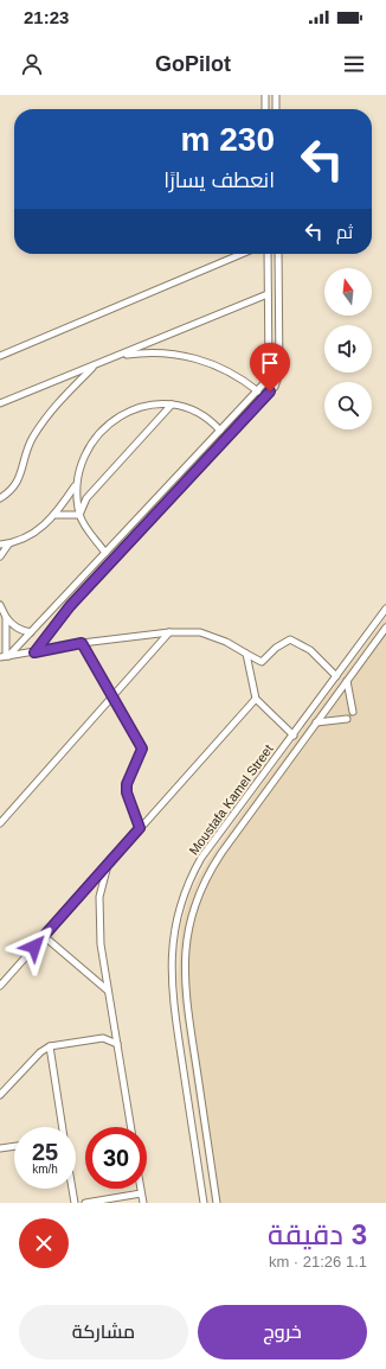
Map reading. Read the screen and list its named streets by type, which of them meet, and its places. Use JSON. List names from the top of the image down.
{
  "streets": {
    "street": ["Moustafa Kamel Street"]
  },
  "north": "top",
  "page": {
    "status": "21:23",
    "header": "GoPilot",
    "turn": ["230 m", "انعطف يسارًا"],
    "then": "ثم",
    "speed": "25 km/h",
    "limit": "30",
    "heading": ["3 دقيقة", "1.1 km · 21:26"],
    "buttons": ["خروج", "مشاركة"]
  }
}
